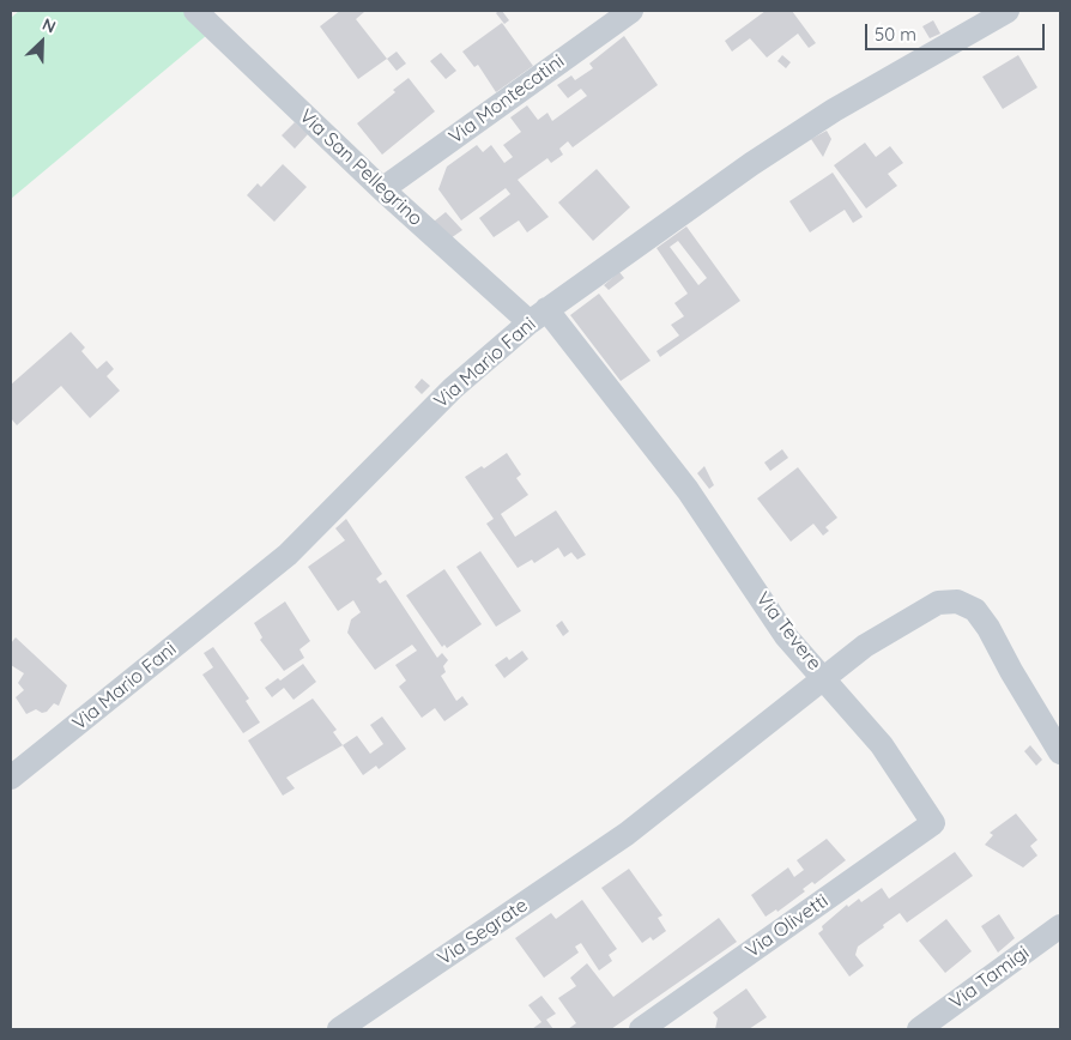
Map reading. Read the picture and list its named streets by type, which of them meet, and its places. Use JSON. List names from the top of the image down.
{
  "streets": {
    "street": [
      "Via Montecatini",
      "Via San Pellegrino",
      "Via Mario Fani",
      "Via Tevere",
      "Via Olivetti",
      "Via Segrate",
      "Via Tamigi"
    ]
  },
  "crossings": [
    ["Via Montecatini", "Via San Pellegrino"],
    ["Via San Pellegrino", "Via Mario Fani"],
    ["Via San Pellegrino", "Via Tevere"],
    ["Via Mario Fani", "Via Tevere"],
    ["Via Tevere", "Via Olivetti"],
    ["Via Tevere", "Via Segrate"],
    ["Via Olivetti", "Via Segrate"]
  ],
  "scale_bar": "50 m",
  "north": "top right"
}
